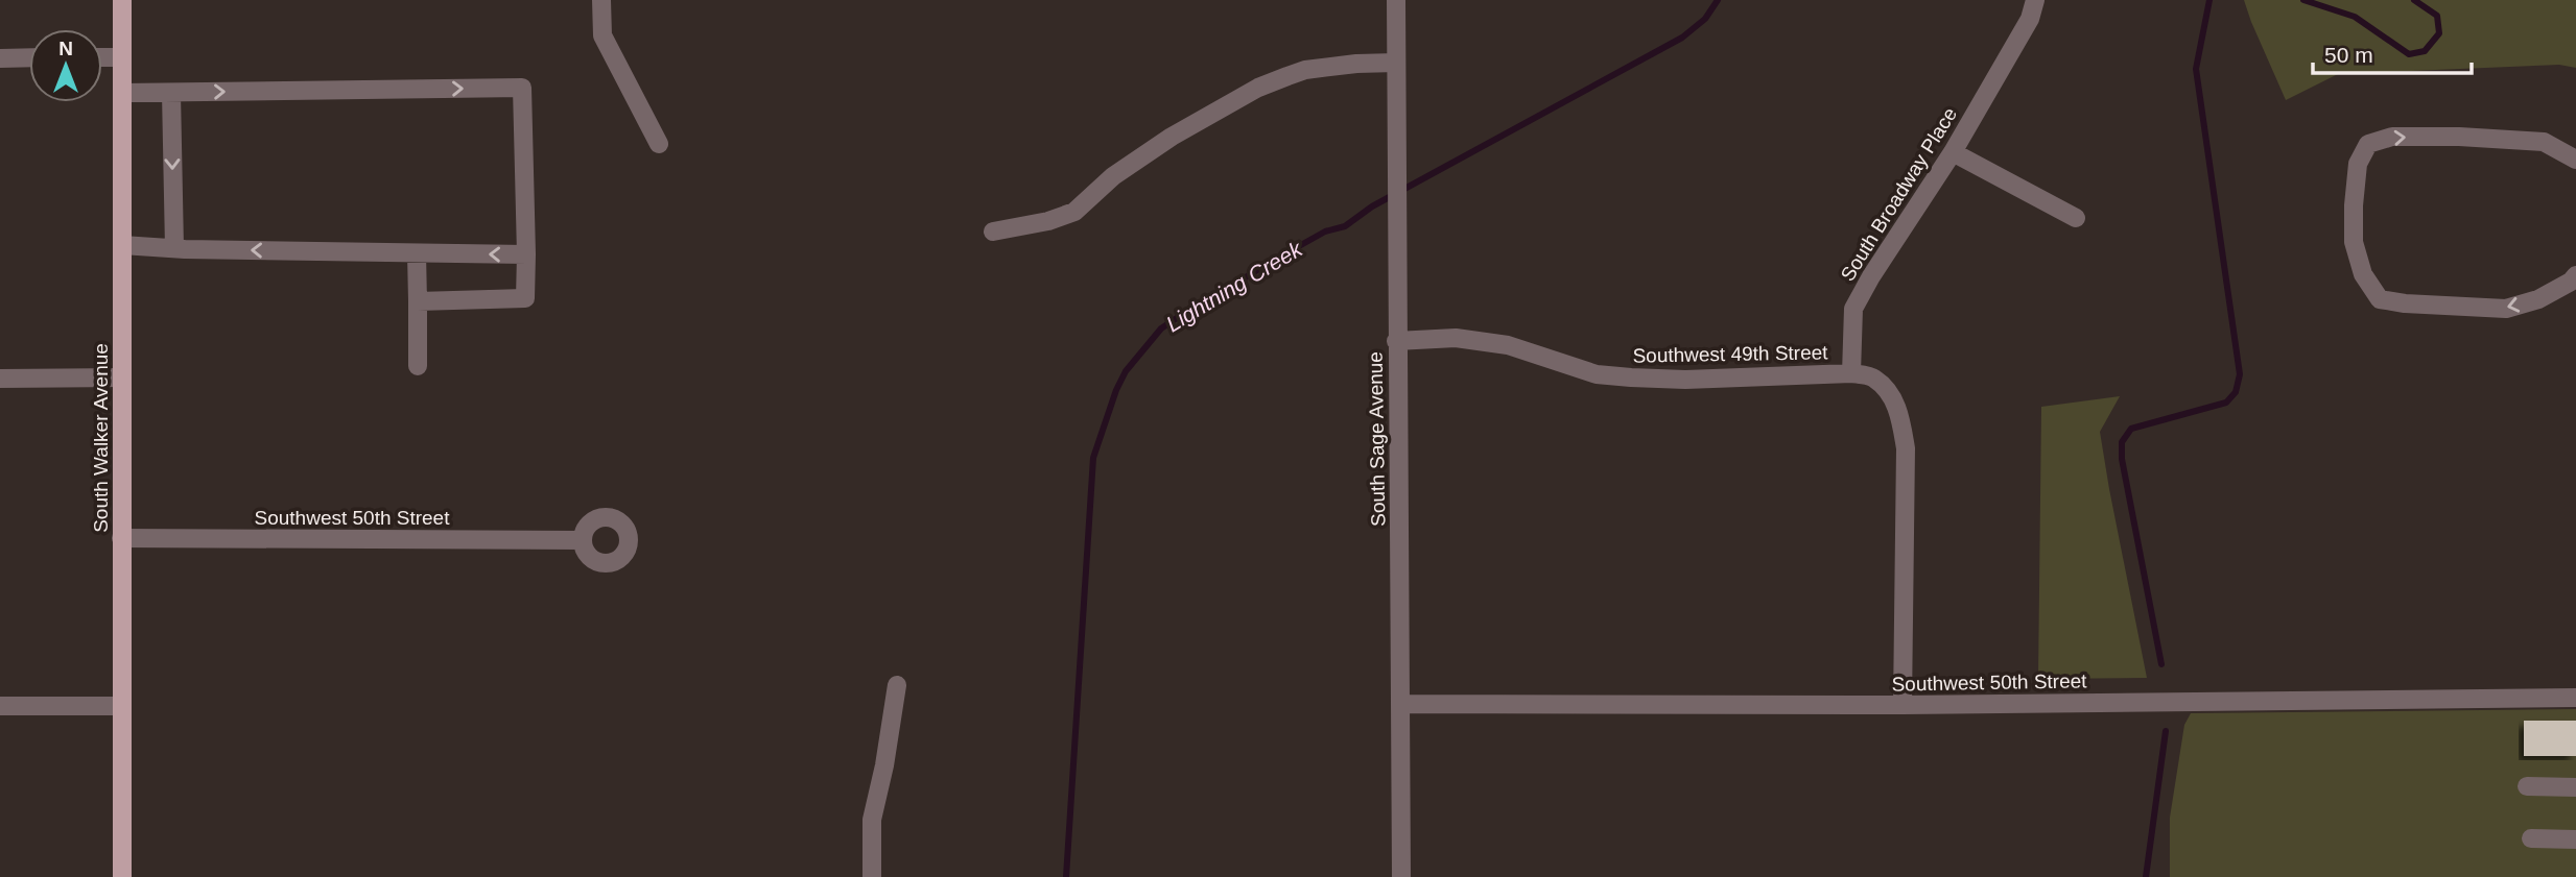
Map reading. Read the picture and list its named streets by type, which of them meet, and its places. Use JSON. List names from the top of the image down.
{
  "streets": {
    "main road": ["South Walker Avenue"],
    "street": [
      "South Broadway Place",
      "Southwest 49th Street",
      "South Sage Avenue",
      "Southwest 50th Street"
    ]
  },
  "crossings": [
    ["South Broadway Place", "Southwest 49th Street"],
    ["Southwest 49th Street", "South Sage Avenue"],
    ["South Walker Avenue", "Southwest 50th Street"],
    ["South Sage Avenue", "Southwest 50th Street"]
  ],
  "water": ["Lightning Creek"],
  "scale_bar": "50 m",
  "north": "top"
}
